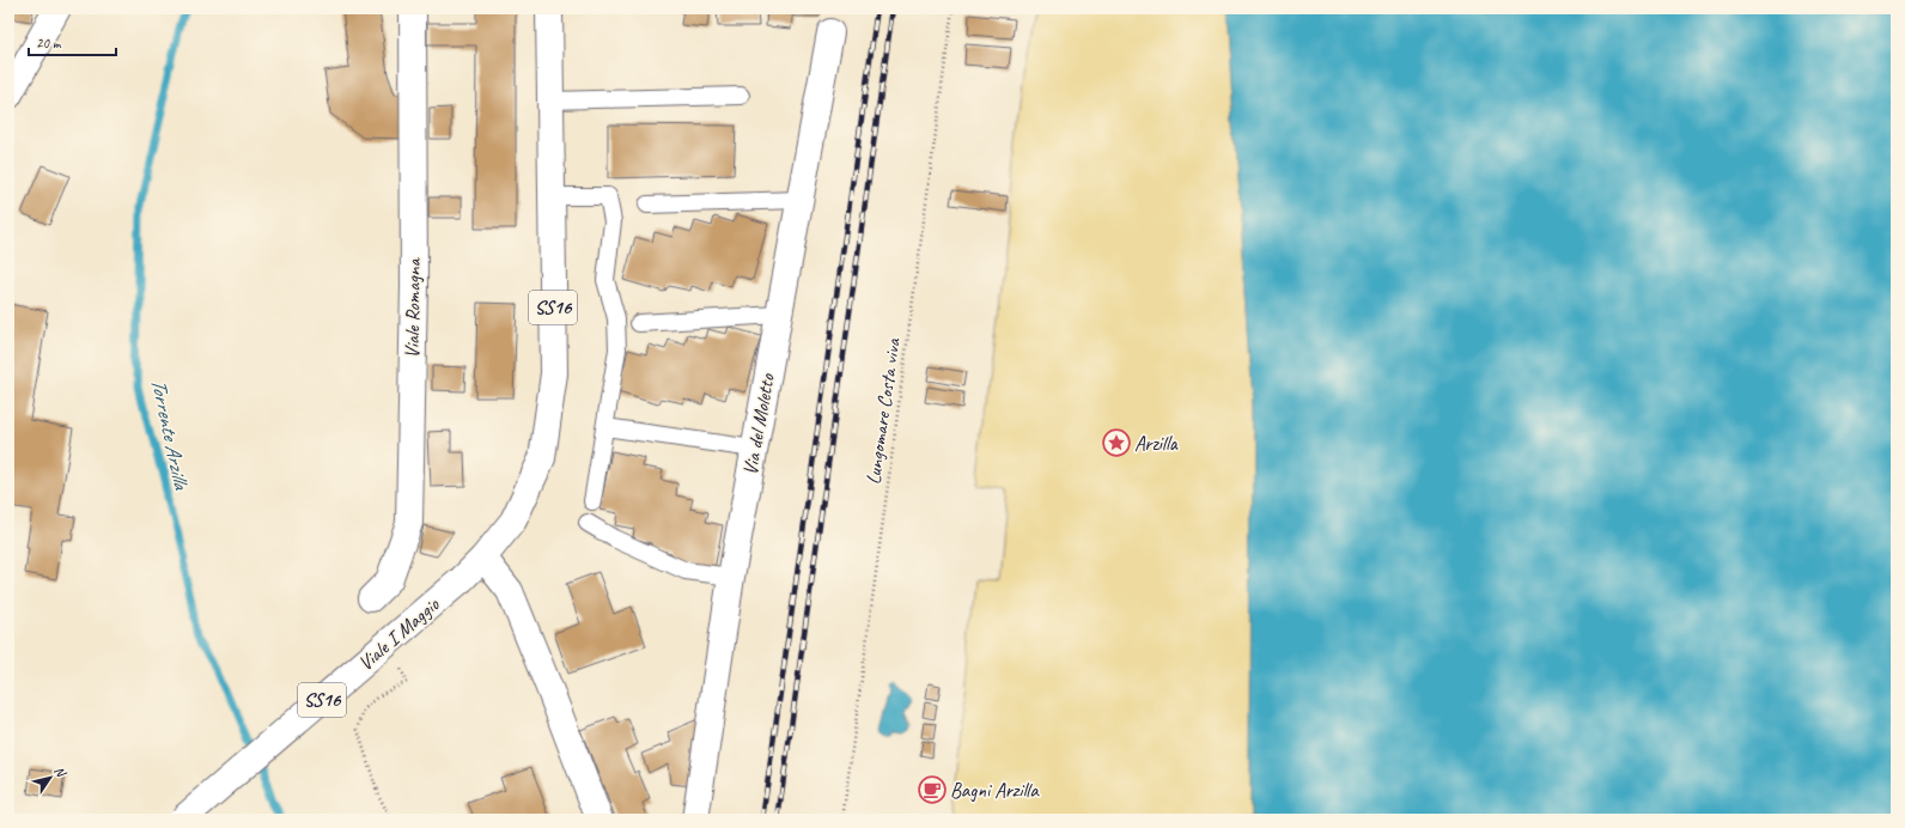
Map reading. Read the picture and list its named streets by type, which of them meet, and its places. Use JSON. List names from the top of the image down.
{
  "streets": {
    "street": [
      "SS16",
      "Viale Romagna",
      "Via del Moletto",
      "Viale I Maggio"
    ],
    "path": ["Lungomare Costa viva"]
  },
  "crossings": [
    ["SS16", "Viale I Maggio"]
  ],
  "water": ["Torrente Arzilla"],
  "places": {
    "place": ["Arzilla"],
    "cafe": ["Bagni Arzilla"]
  },
  "scale_bar": "20 m",
  "north": "top right"
}
